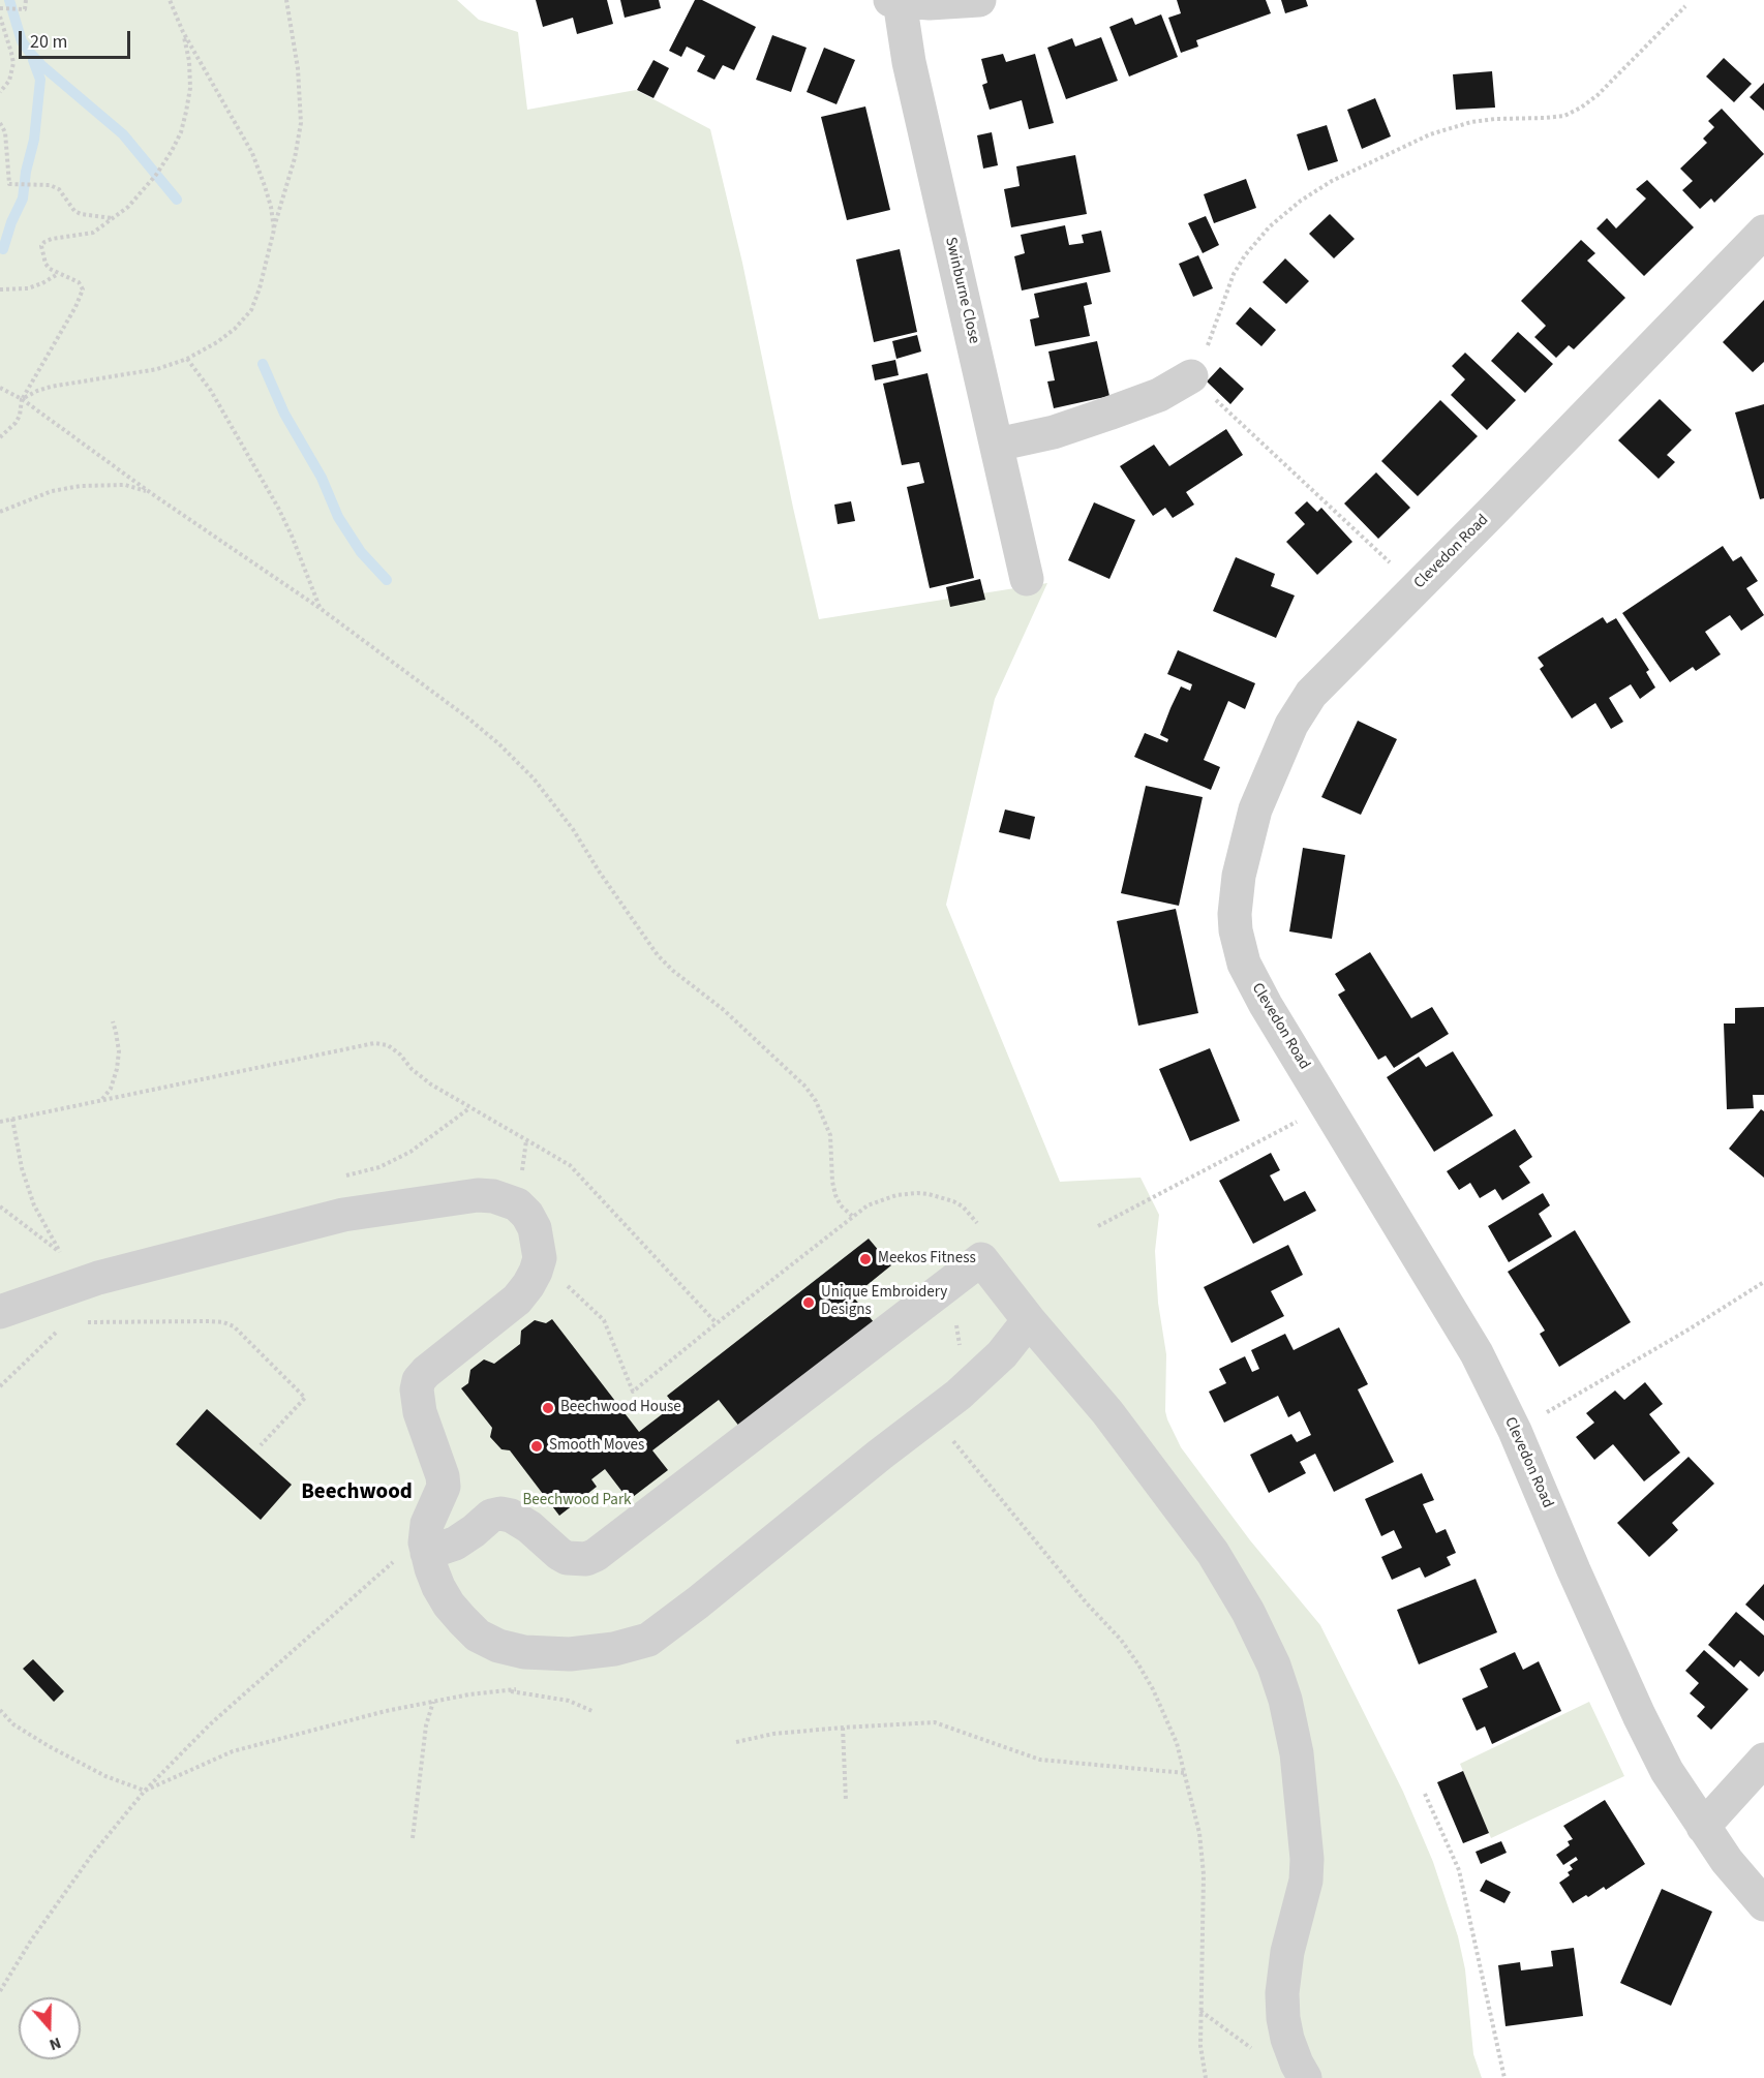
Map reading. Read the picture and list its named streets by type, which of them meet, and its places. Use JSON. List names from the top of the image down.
{
  "streets": {
    "street": ["Swinburne Close", "Clevedon Road"]
  },
  "districts": ["Beechwood"],
  "parks": ["Beechwood Park"],
  "places": [
    "Meekos Fitness",
    "Unique Embroidery Designs",
    "Beechwood House",
    "Smooth Moves"
  ],
  "scale_bar": "20 m",
  "north": "bottom"
}
